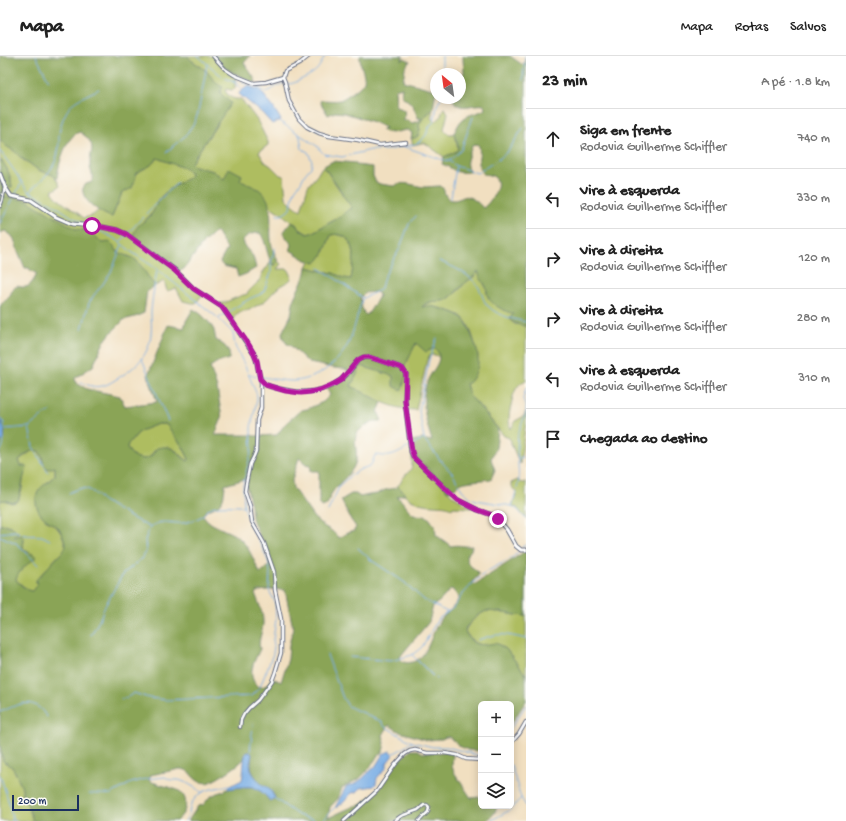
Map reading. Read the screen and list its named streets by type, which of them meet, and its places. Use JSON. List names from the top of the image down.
{
  "scale_bar": "200 m",
  "north": "top left",
  "page": {
    "header": "Mapa",
    "nav": ["Mapa", "Rotas", "Salvos"],
    "heading": ["23 min", "A pé · 1.8 km"],
    "list": [
      ["Siga em frente", "Rodovia Guilherme Schiffler", "740 m"],
      ["Vire à esquerda", "Rodovia Guilherme Schiffler", "330 m"],
      ["Vire à direita", "Rodovia Guilherme Schiffler", "120 m"],
      ["Vire à direita", "Rodovia Guilherme Schiffler", "280 m"],
      ["Vire à esquerda", "Rodovia Guilherme Schiffler", "310 m"],
      "Chegada ao destino"
    ],
    "map_buttons": ["+", "−"],
    "scale": "200 m"
  }
}
